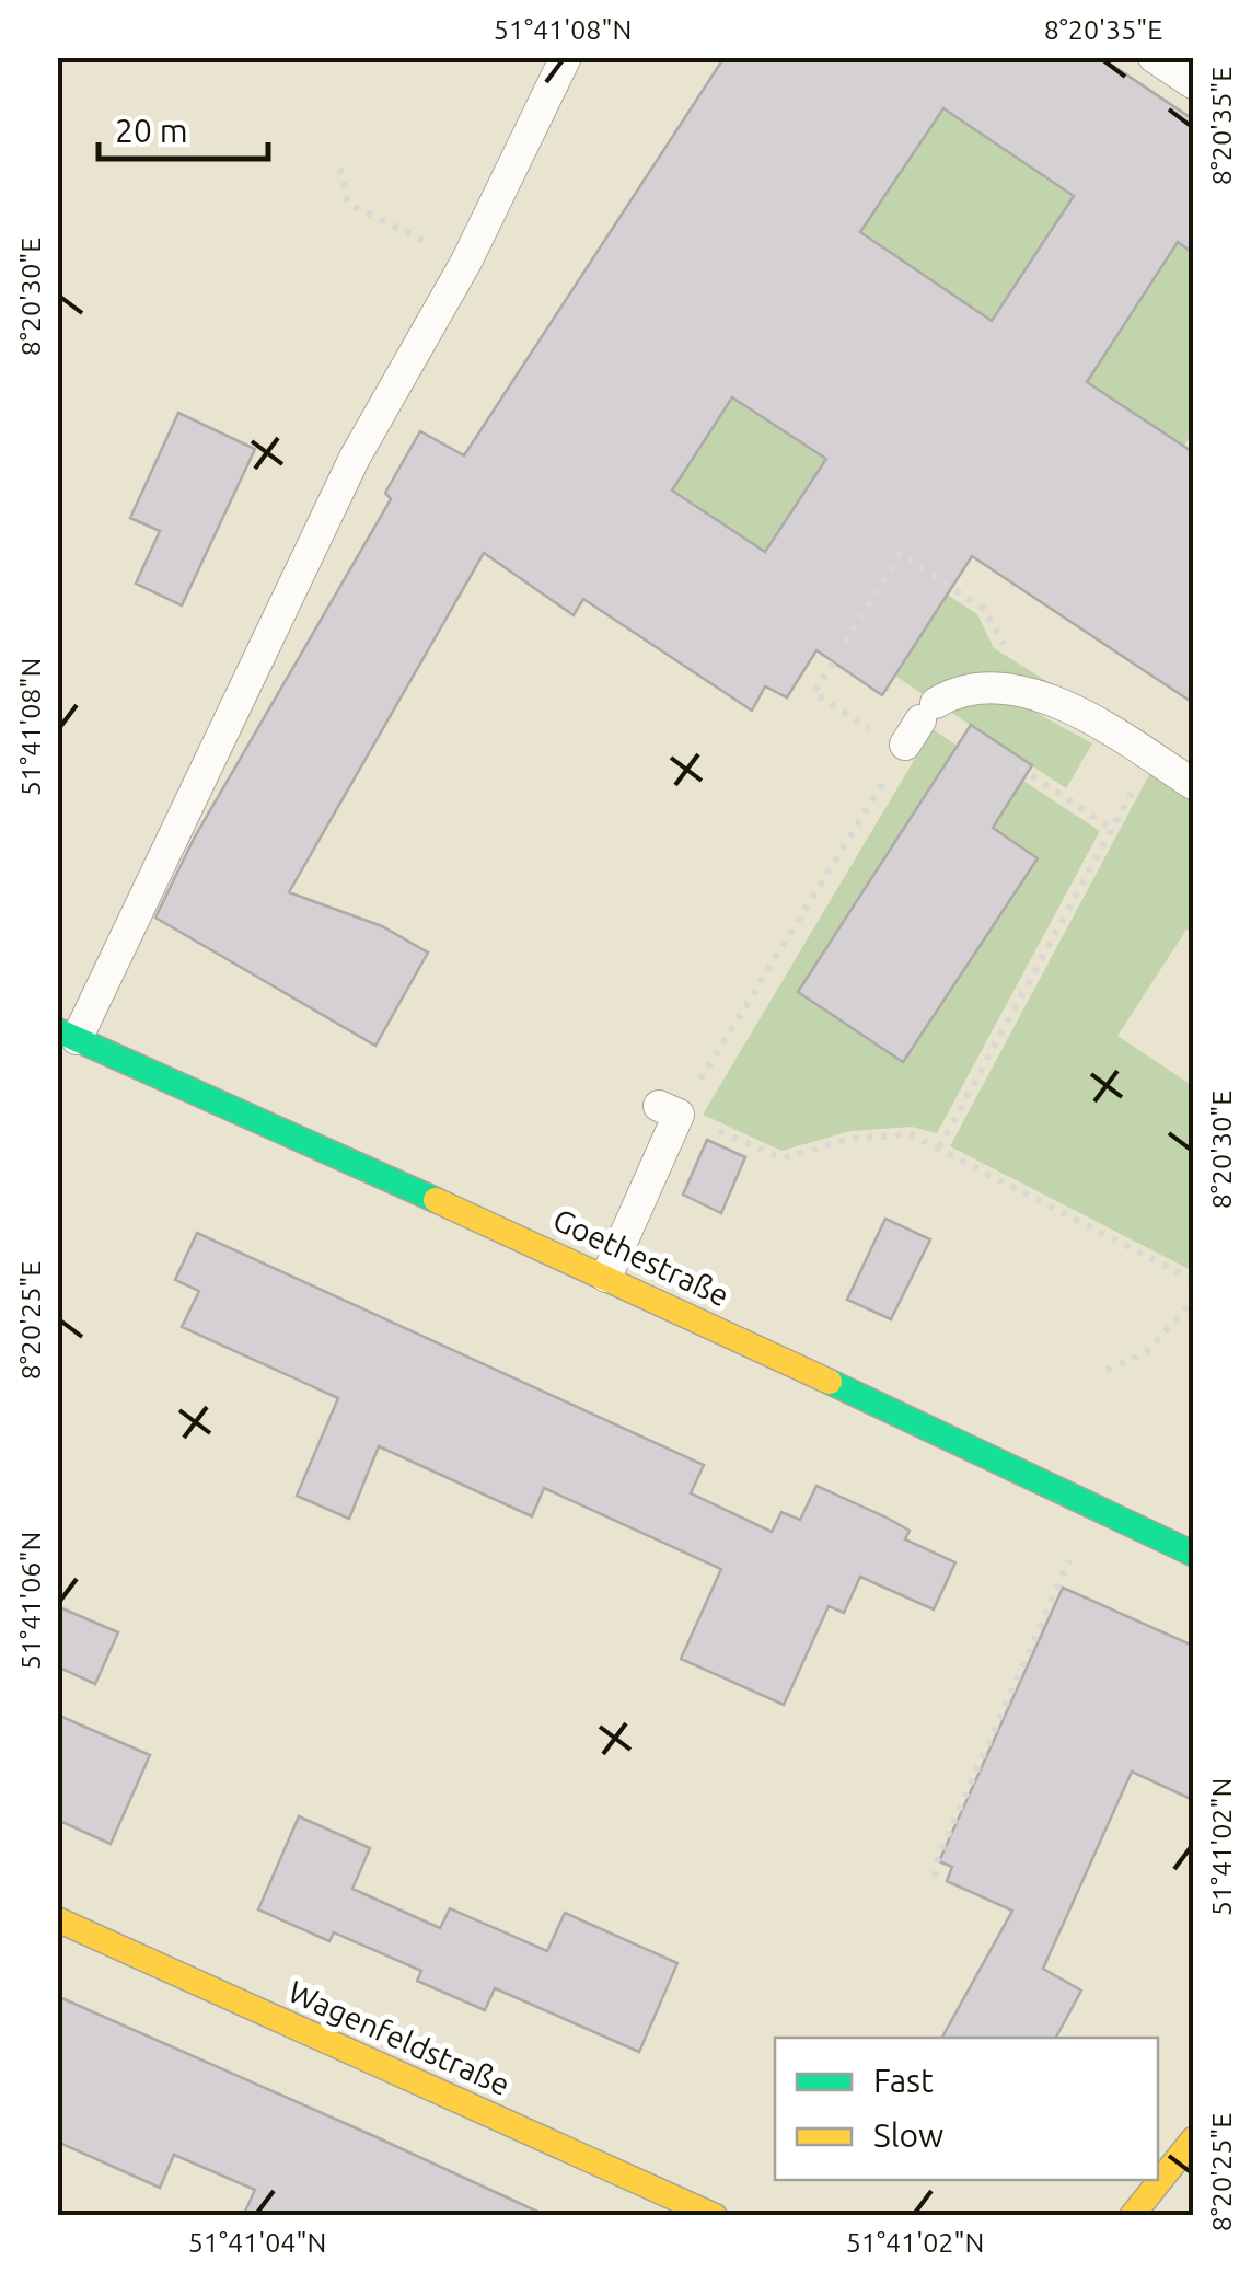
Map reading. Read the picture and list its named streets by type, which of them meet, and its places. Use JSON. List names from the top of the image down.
{
  "streets": {
    "street": ["Goethestraße", "Wagenfeldstraße"]
  },
  "legend": ["Fast", "Slow"],
  "scale_bar": "20 m",
  "coordinates": [
    "51°41'08\"N",
    "8°20'35\"E",
    "8°20'30\"E",
    "8°20'25\"E",
    "51°41'06\"N",
    "51°41'02\"N",
    "51°41'04\"N"
  ]
}
